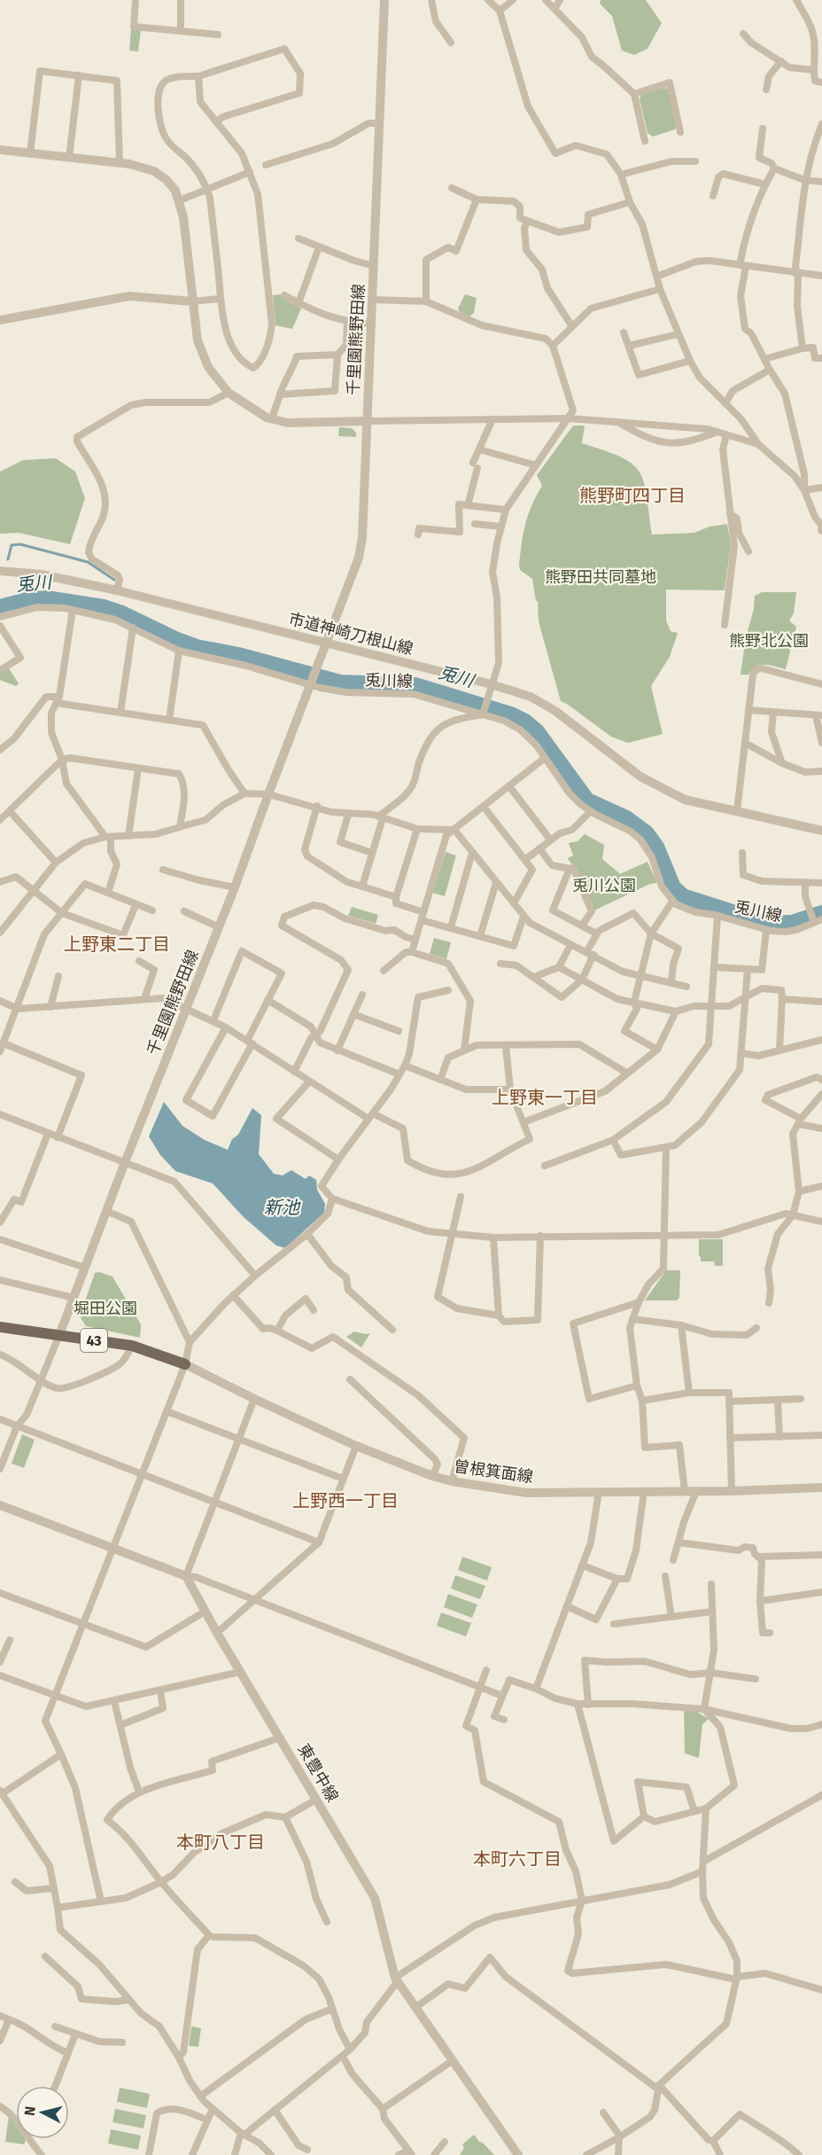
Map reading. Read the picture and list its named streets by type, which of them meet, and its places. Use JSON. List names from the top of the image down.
{
  "streets": {
    "main road": ["43"],
    "street": [
      "千里園熊野田線",
      "市道神崎刀根山線",
      "兎川線",
      "曽根箕面線",
      "東豊中線"
    ]
  },
  "crossings": [
    ["千里園熊野田線", "市道神崎刀根山線"],
    ["千里園熊野田線", "兎川線"],
    ["千里園熊野田線", "43"],
    ["43", "曽根箕面線"]
  ],
  "districts": [
    "熊野町四丁目",
    "上野東二丁目",
    "上野東一丁目",
    "上野西一丁目",
    "本町八丁目",
    "本町六丁目"
  ],
  "water": ["兎川", "新池"],
  "parks": [
    "熊野田共同墓地",
    "熊野北公園",
    "兎川公園",
    "堀田公園"
  ],
  "north": "left"
}
